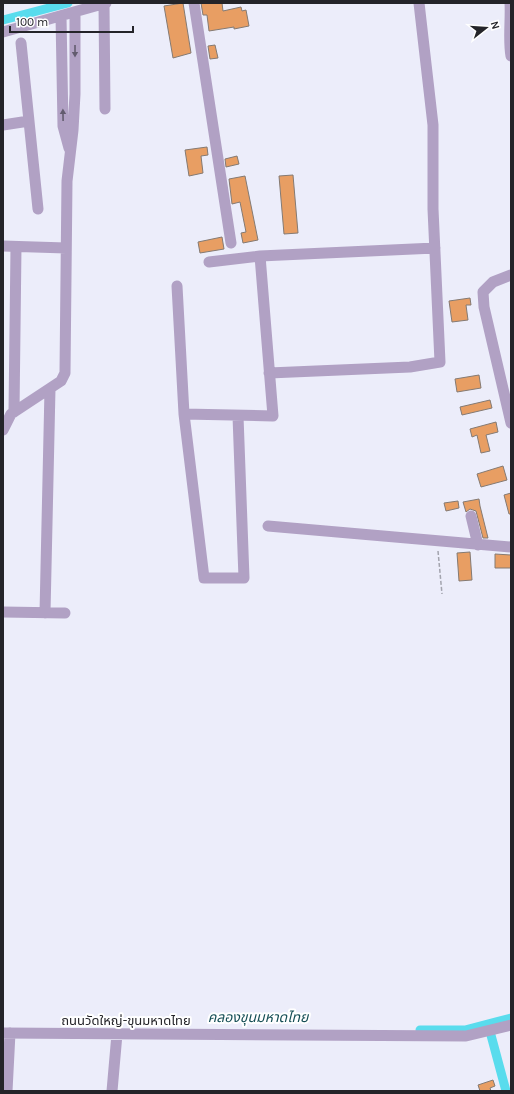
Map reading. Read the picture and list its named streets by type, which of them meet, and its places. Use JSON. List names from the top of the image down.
{
  "streets": {
    "street": ["ถนนวัดใหญ่-ขุนมหาดไทย"]
  },
  "water": ["คลองขุนมหาดไทย"],
  "scale_bar": "100 m",
  "north": "right"
}
